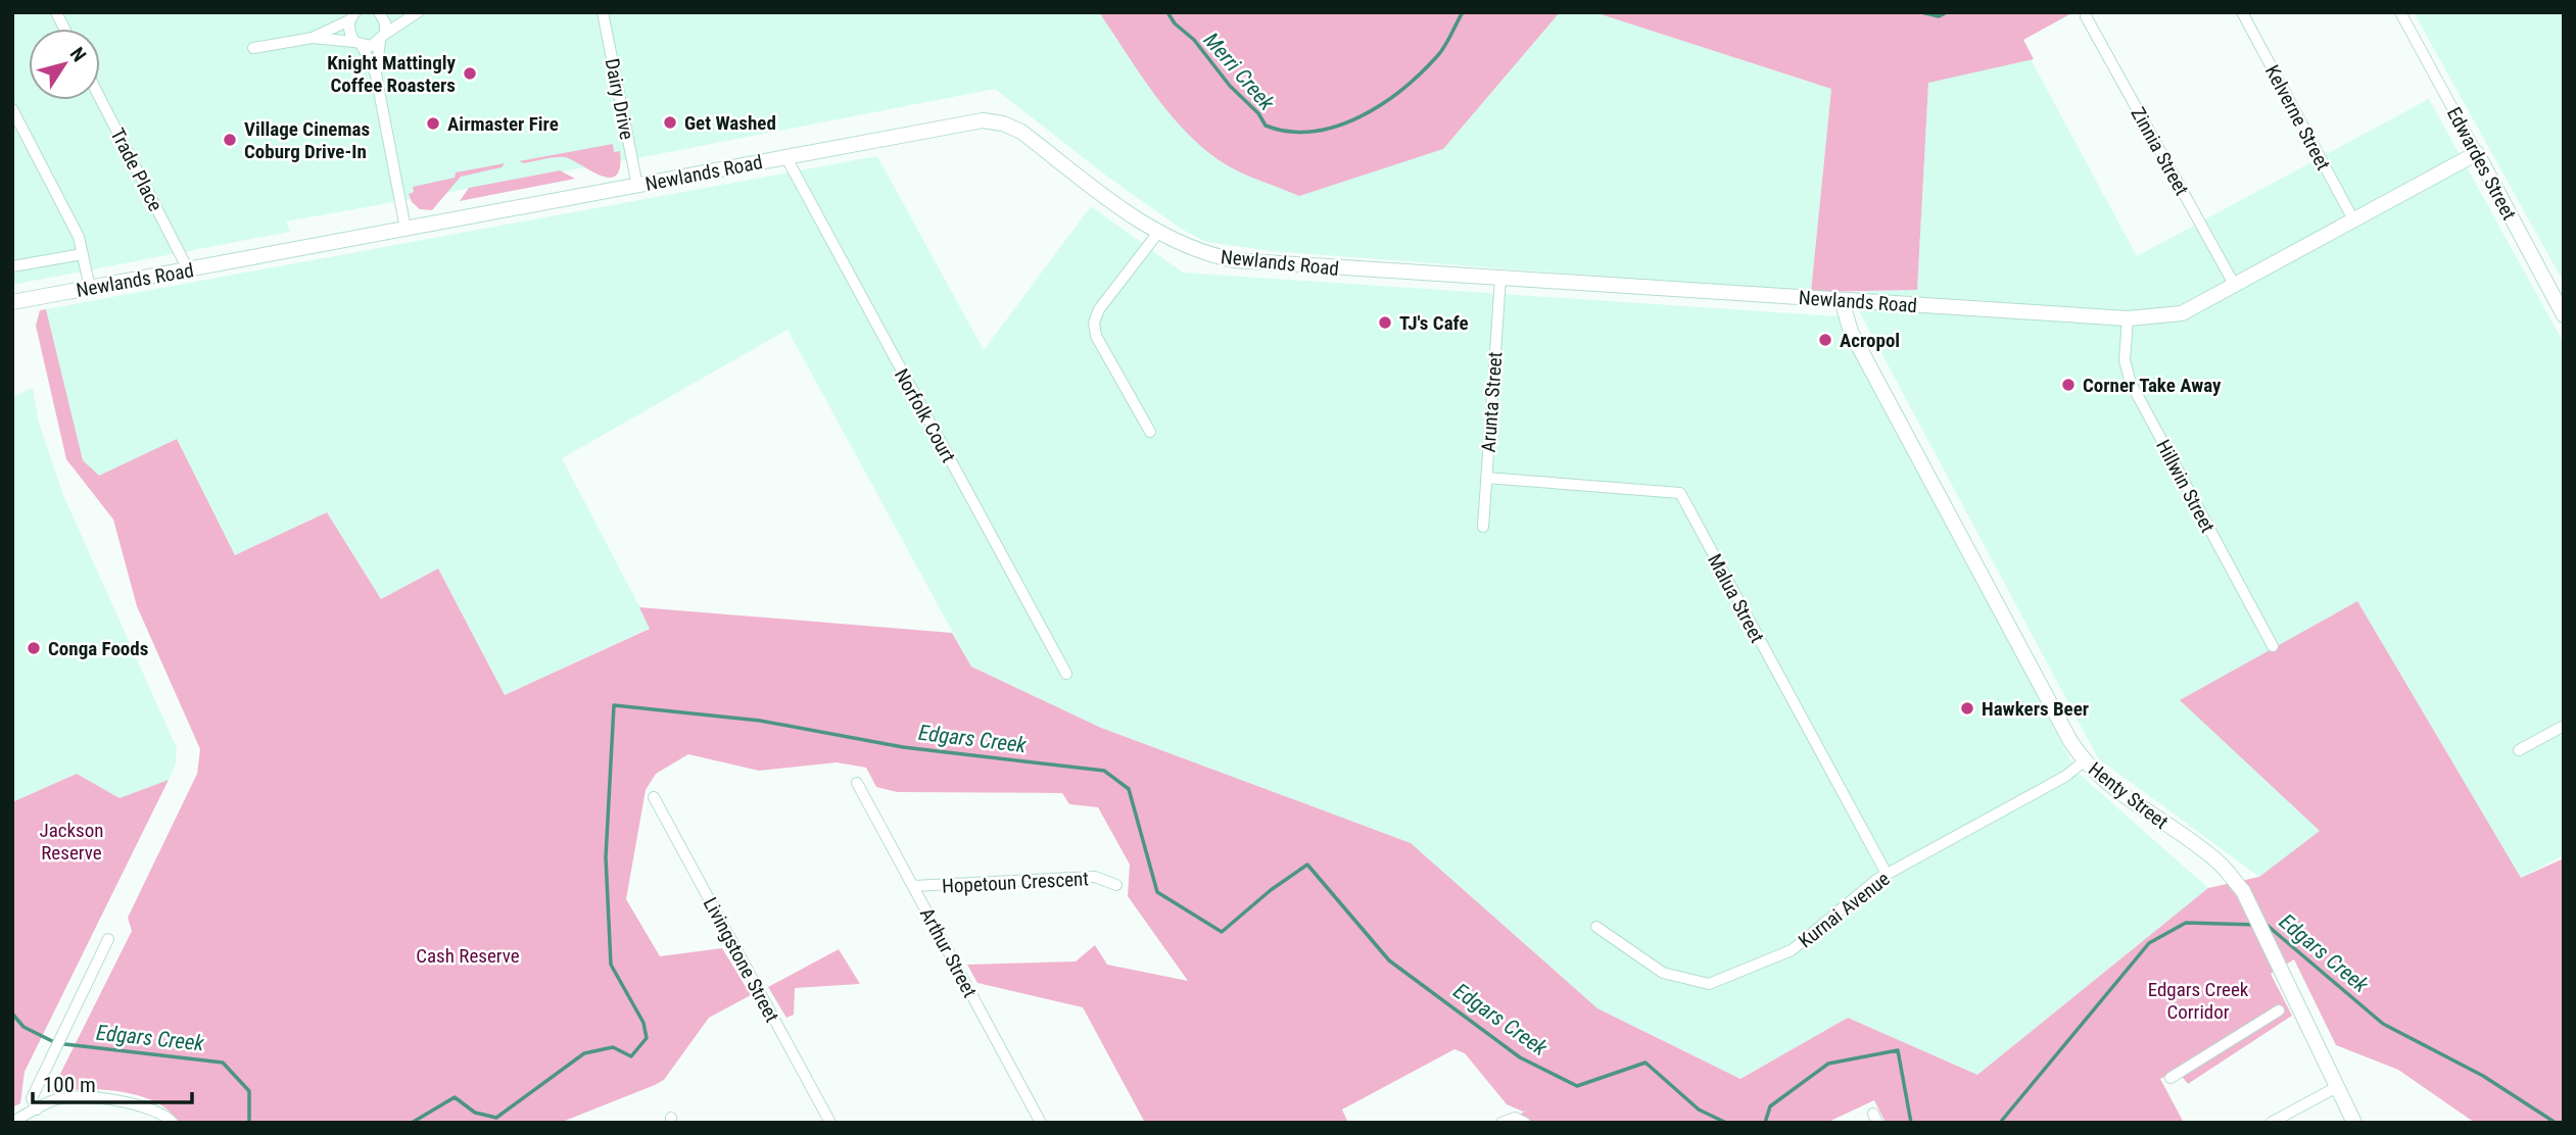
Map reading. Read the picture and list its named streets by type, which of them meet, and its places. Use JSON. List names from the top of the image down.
{
  "streets": {
    "street": [
      "Dairy Drive",
      "Kelverne Street",
      "Zinnia Street",
      "Edwardes Street",
      "Trade Place",
      "Newlands Road",
      "Arunta Street",
      "Norfolk Court",
      "Hillwin Street",
      "Malua Street",
      "Henty Street",
      "Hopetoun Crescent",
      "Kurnai Avenue",
      "Arthur Street",
      "Livingstone Street"
    ]
  },
  "crossings": [
    ["Dairy Drive", "Newlands Road"],
    ["Kelverne Street", "Newlands Road"],
    ["Zinnia Street", "Newlands Road"],
    ["Edwardes Street", "Newlands Road"],
    ["Trade Place", "Newlands Road"],
    ["Newlands Road", "Arunta Street"],
    ["Newlands Road", "Norfolk Court"],
    ["Newlands Road", "Hillwin Street"],
    ["Newlands Road", "Henty Street"],
    ["Arunta Street", "Malua Street"],
    ["Malua Street", "Kurnai Avenue"],
    ["Henty Street", "Kurnai Avenue"],
    ["Hopetoun Crescent", "Arthur Street"]
  ],
  "water": ["Merri Creek", "Edgars Creek"],
  "parks": ["Jackson Reserve", "Cash Reserve", "Edgars Creek Corridor"],
  "places": [
    "Knight Mattingly Coffee Roasters",
    "Get Washed",
    "Airmaster Fire",
    "Village Cinemas Coburg Drive-In",
    "TJ's Cafe",
    "Acropol",
    "Corner Take Away",
    "Conga Foods",
    "Hawkers Beer"
  ],
  "scale_bar": "100 m",
  "north": "top right"
}
